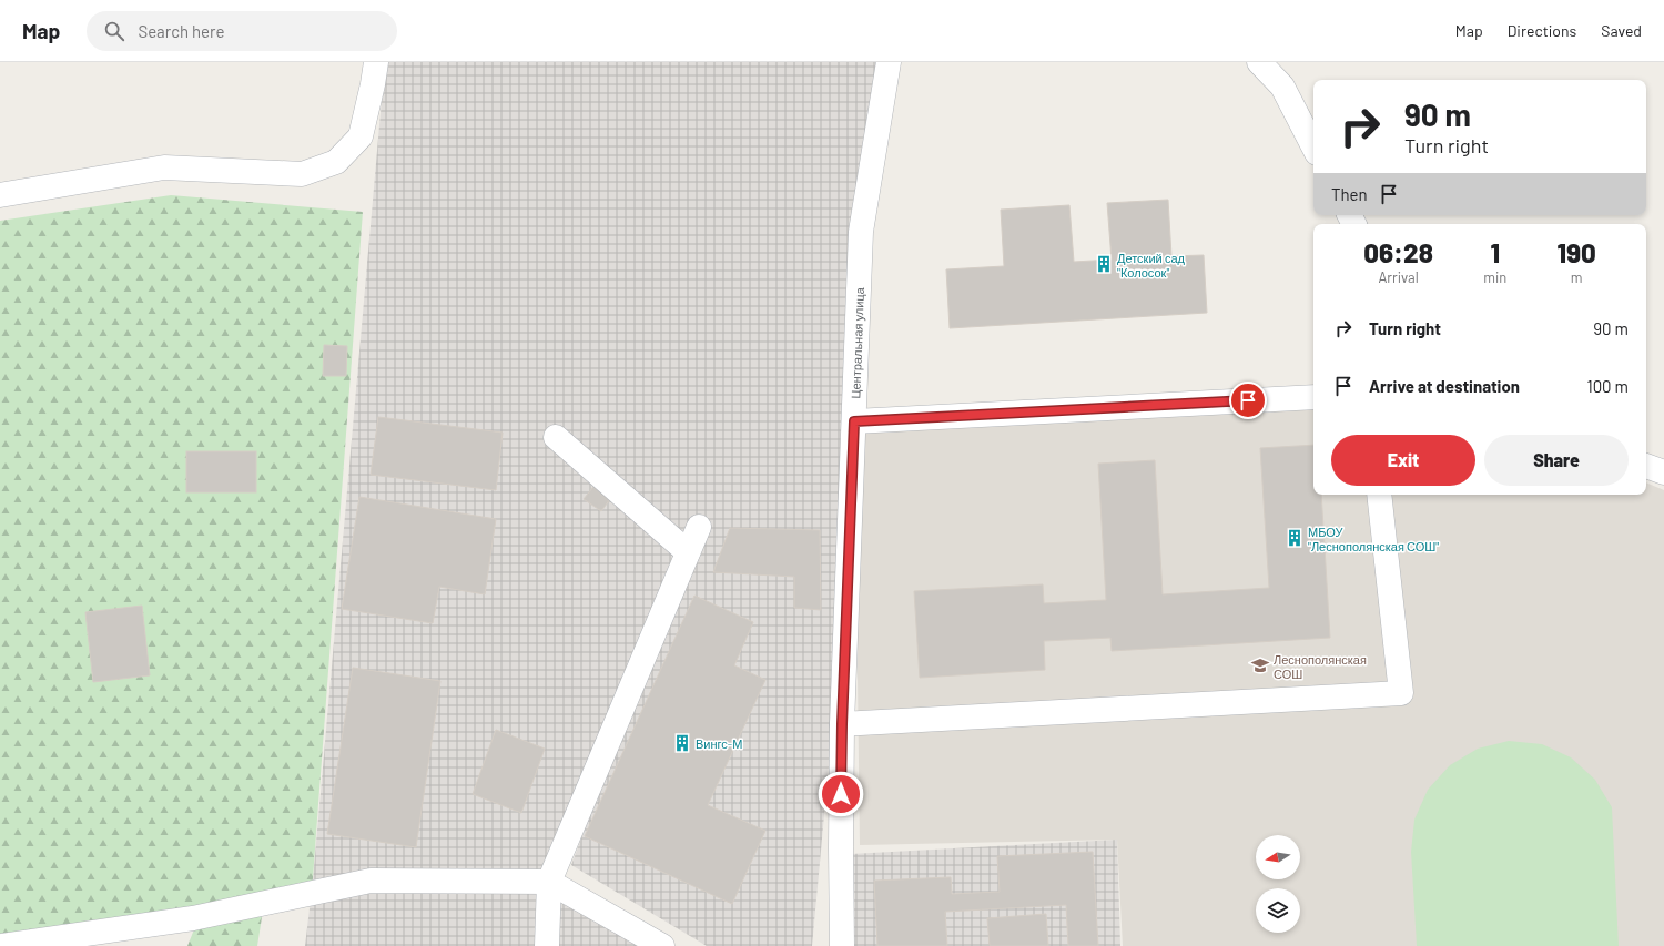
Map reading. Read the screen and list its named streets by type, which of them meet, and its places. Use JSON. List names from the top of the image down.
{
  "streets": {
    "street": ["Центральная улица"]
  },
  "places": {
    "building": ["Детский сад \"Колосок\"", "МБОУ \"Леснополянская СОШ\"", "Вингс-М"],
    "school or university": ["Леснополянская СОШ"]
  },
  "north": "left",
  "page": {
    "header": "Map",
    "search": "Search here",
    "nav": ["Map", "Directions", "Saved"],
    "turn": ["90 m", "Turn right"],
    "then": "Then",
    "eta": [
      "06:28",
      "Arrival",
      "1",
      "min",
      "190",
      "m"
    ],
    "list": [
      {
        "name": "Turn right",
        "value": "90 m"
      },
      {
        "name": "Arrive at destination",
        "value": "100 m"
      }
    ],
    "buttons": ["Exit", "Share"]
  }
}
